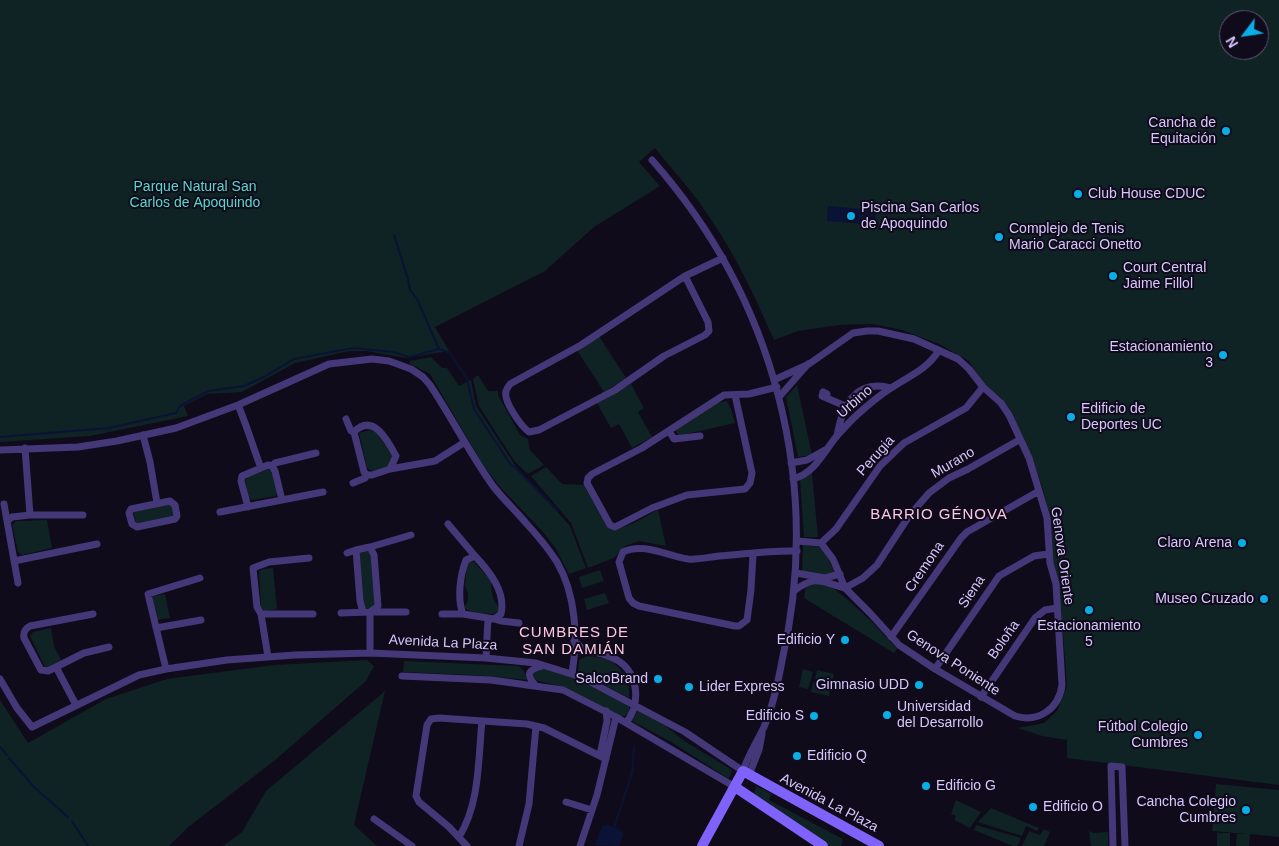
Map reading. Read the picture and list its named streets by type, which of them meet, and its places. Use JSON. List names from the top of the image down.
{
  "streets": {
    "main road": ["Avenida La Plaza"],
    "street": [
      "Urbino",
      "Perugia",
      "Murano",
      "Genova Oriente",
      "Cremona",
      "Siena",
      "Boloña",
      "Genova Poniente"
    ]
  },
  "crossings": [
    ["Urbino", "Genova Oriente"],
    ["Perugia", "Genova Oriente"],
    ["Perugia", "Genova Poniente"],
    ["Murano", "Genova Oriente"],
    ["Murano", "Genova Poniente"],
    ["Genova Oriente", "Cremona"],
    ["Genova Oriente", "Siena"],
    ["Genova Oriente", "Boloña"],
    ["Genova Oriente", "Genova Poniente"],
    ["Cremona", "Genova Poniente"],
    ["Siena", "Genova Poniente"],
    ["Boloña", "Genova Poniente"]
  ],
  "districts": ["BARRIO GÉNOVA", "CUMBRES DE SAN DAMIÁN"],
  "parks": ["Parque Natural San Carlos de Apoquindo"],
  "places": [
    "Cancha de Equitación",
    "Club House CDUC",
    "Piscina San Carlos de Apoquindo",
    "Complejo de Tenis Mario Caracci Onetto",
    "Court Central Jaime Fillol",
    "Estacionamiento 3",
    "Edificio de Deportes UC",
    "Claro Arena",
    "Museo Cruzado",
    "Estacionamiento 5",
    "Edificio Y",
    "SalcoBrand",
    "Gimnasio UDD",
    "Lider Express",
    "Universidad del Desarrollo",
    "Edificio S",
    "Fútbol Colegio Cumbres",
    "Edificio Q",
    "Edificio G",
    "Edificio O",
    "Cancha Colegio Cumbres"
  ],
  "north": "bottom left"
}
